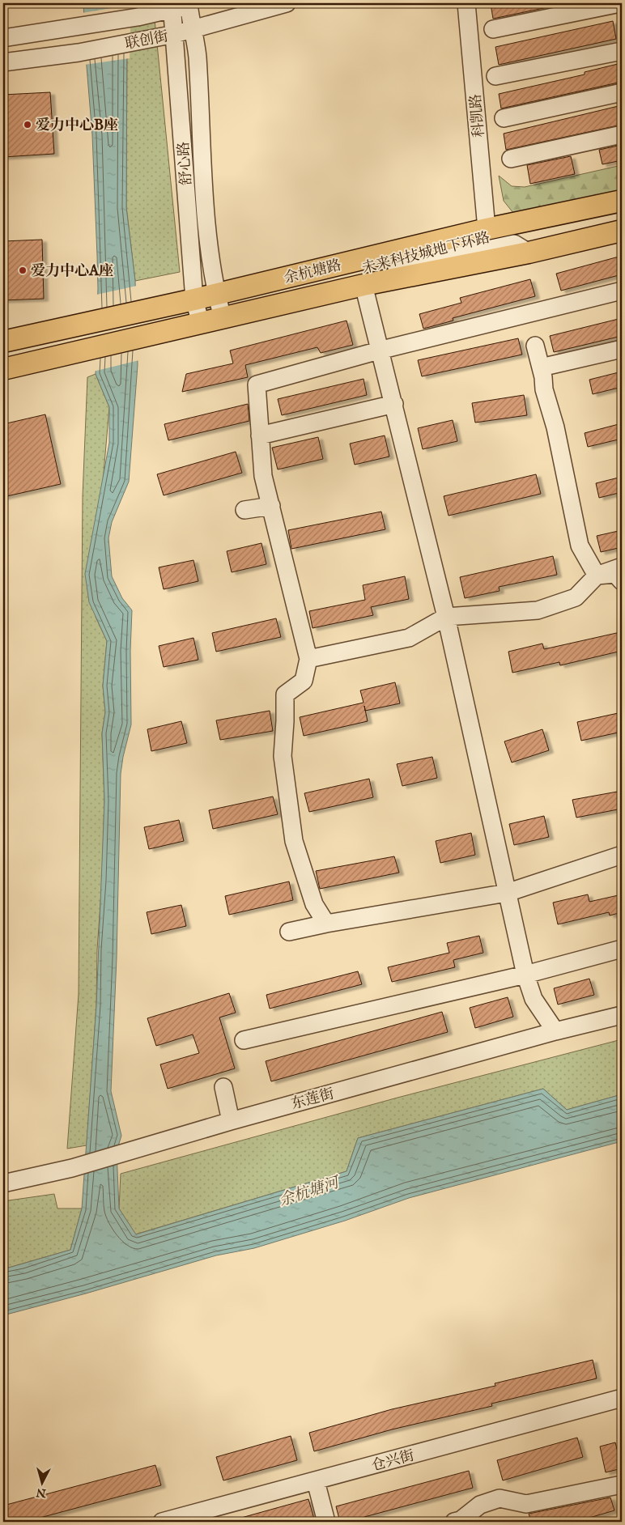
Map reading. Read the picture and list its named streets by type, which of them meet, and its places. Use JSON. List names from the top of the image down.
{
  "streets": {
    "main road": ["余杭塘路"],
    "street": [
      "联创街",
      "科凯路",
      "舒心路",
      "未来科技城地下环路",
      "东莲街",
      "仓兴街"
    ]
  },
  "crossings": [
    ["联创街", "舒心路"],
    ["科凯路", "余杭塘路"],
    ["舒心路", "余杭塘路"],
    ["未来科技城地下环路", "余杭塘路"]
  ],
  "water": ["余杭塘河"],
  "places": ["爱力中心B座", "爱力中心A座"],
  "north": "bottom"
}
